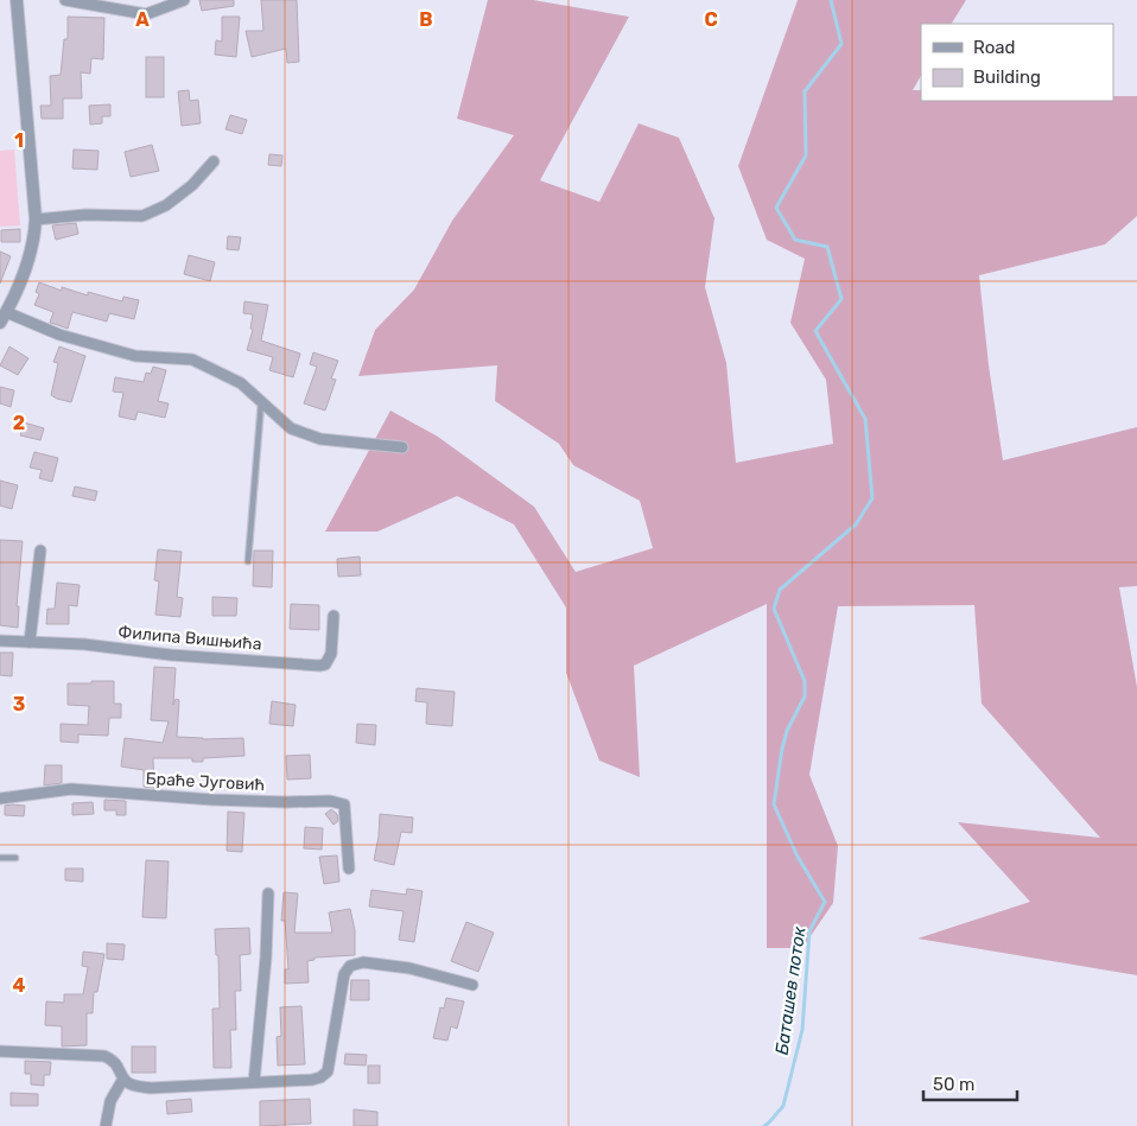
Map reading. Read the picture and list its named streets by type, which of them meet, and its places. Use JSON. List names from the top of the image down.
{
  "streets": {
    "street": ["Филипа Вишњића", "Браће Југовић"]
  },
  "water": ["Баташев поток"],
  "legend": ["Road", "Building"],
  "scale_bar": "50 m",
  "grid": {
    "columns": ["A", "B", "C"],
    "rows": [
      "1",
      "2",
      "3",
      "4"
    ]
  }
}
